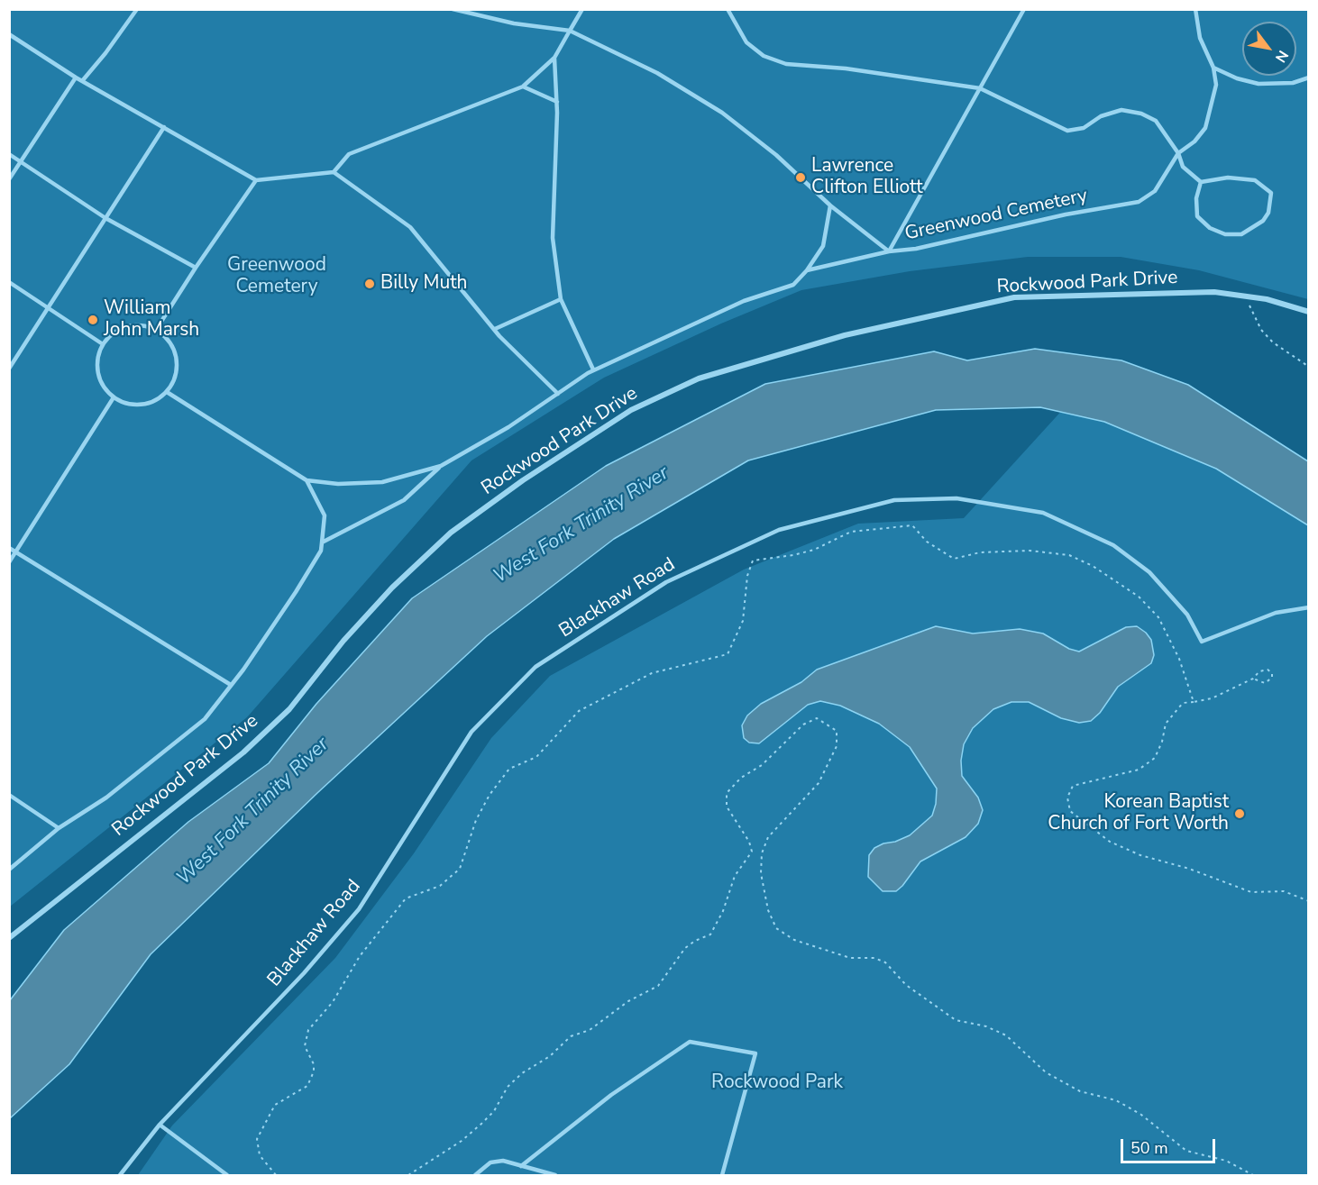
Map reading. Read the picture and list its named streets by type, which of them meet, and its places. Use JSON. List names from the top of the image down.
{
  "streets": {
    "street": ["Rockwood Park Drive"],
    "lane": ["Greenwood Cemetery", "Blackhaw Road"]
  },
  "water": ["West Fork Trinity River"],
  "parks": ["Greenwood Cemetery", "Rockwood Park"],
  "places": [
    "Lawrence Clifton Elliott",
    "Billy Muth",
    "William John Marsh",
    "Korean Baptist Church of Fort Worth"
  ],
  "scale_bar": "50 m",
  "north": "bottom right"
}
